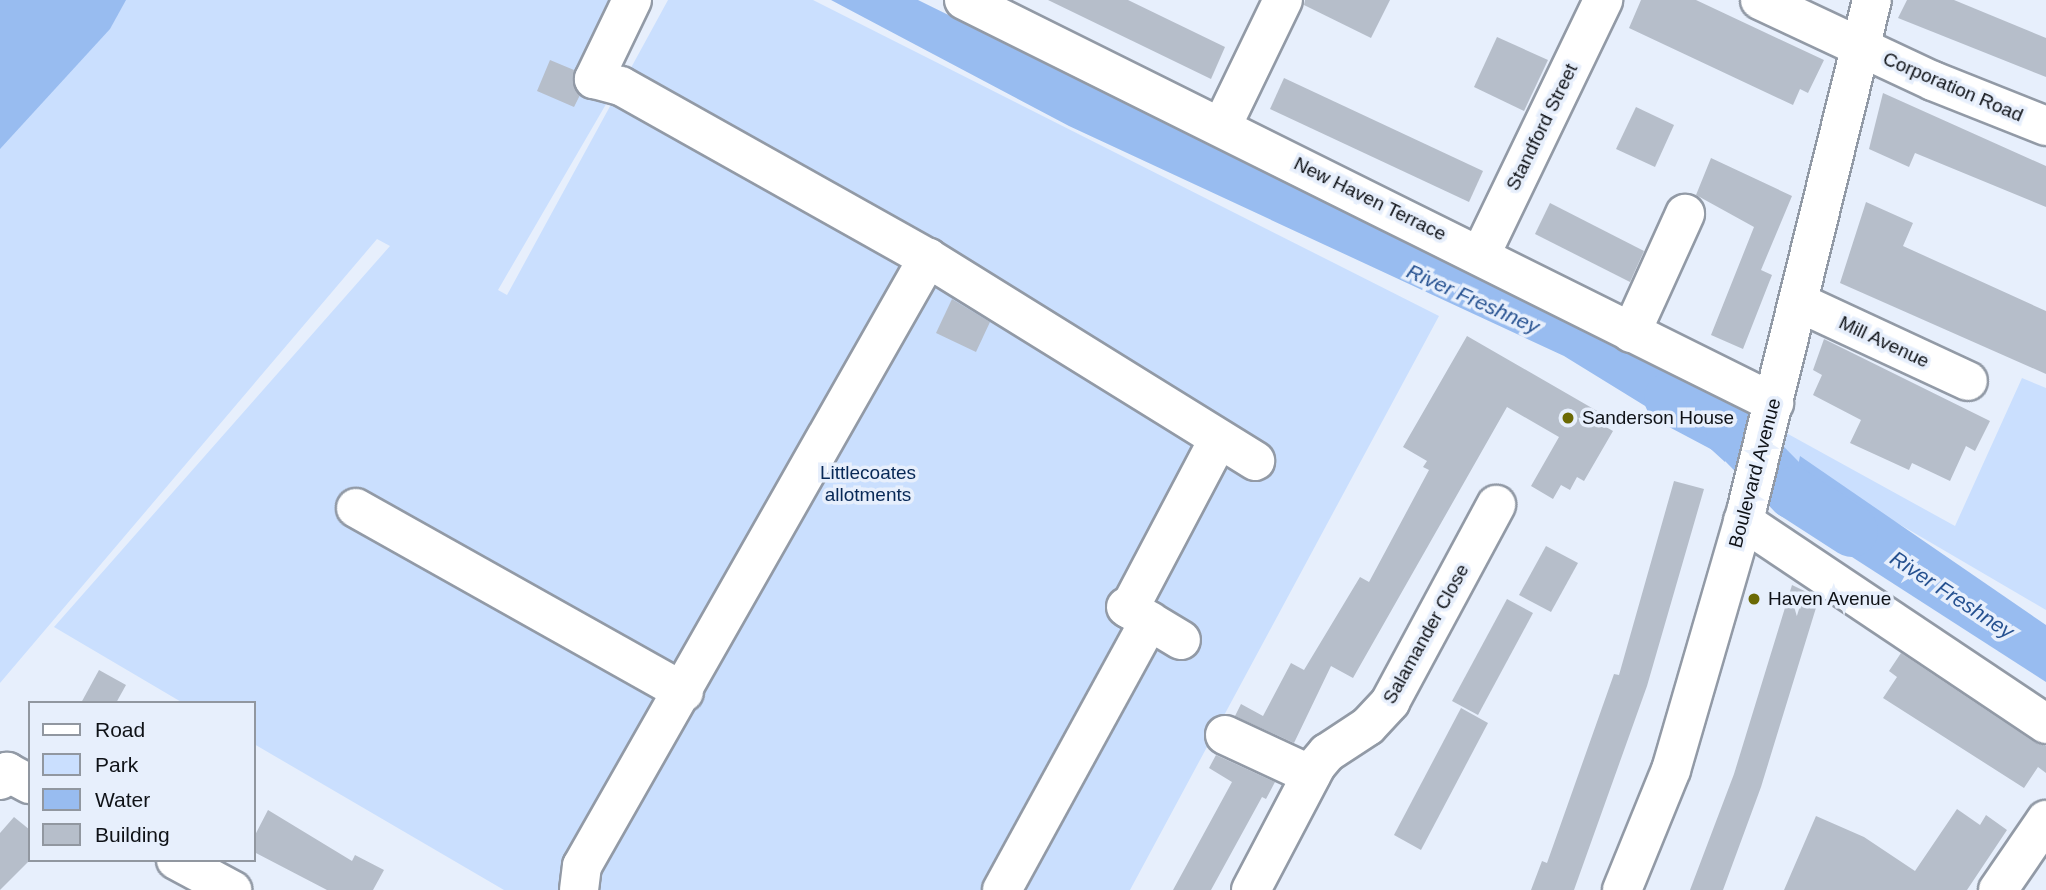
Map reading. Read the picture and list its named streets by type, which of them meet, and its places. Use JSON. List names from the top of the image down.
{
  "streets": {
    "street": [
      "Corporation Road",
      "Standford Street",
      "New Haven Terrace",
      "Mill Avenue",
      "Boulevard Avenue",
      "Salamander Close"
    ]
  },
  "crossings": [
    ["Corporation Road", "Boulevard Avenue"],
    ["Standford Street", "New Haven Terrace"],
    ["New Haven Terrace", "Boulevard Avenue"],
    ["Mill Avenue", "Boulevard Avenue"]
  ],
  "water": ["River Freshney"],
  "parks": ["Littlecoates allotments"],
  "places": ["Sanderson House", "Haven Avenue"],
  "legend": [
    "Road",
    "Park",
    "Water",
    "Building"
  ]
}
